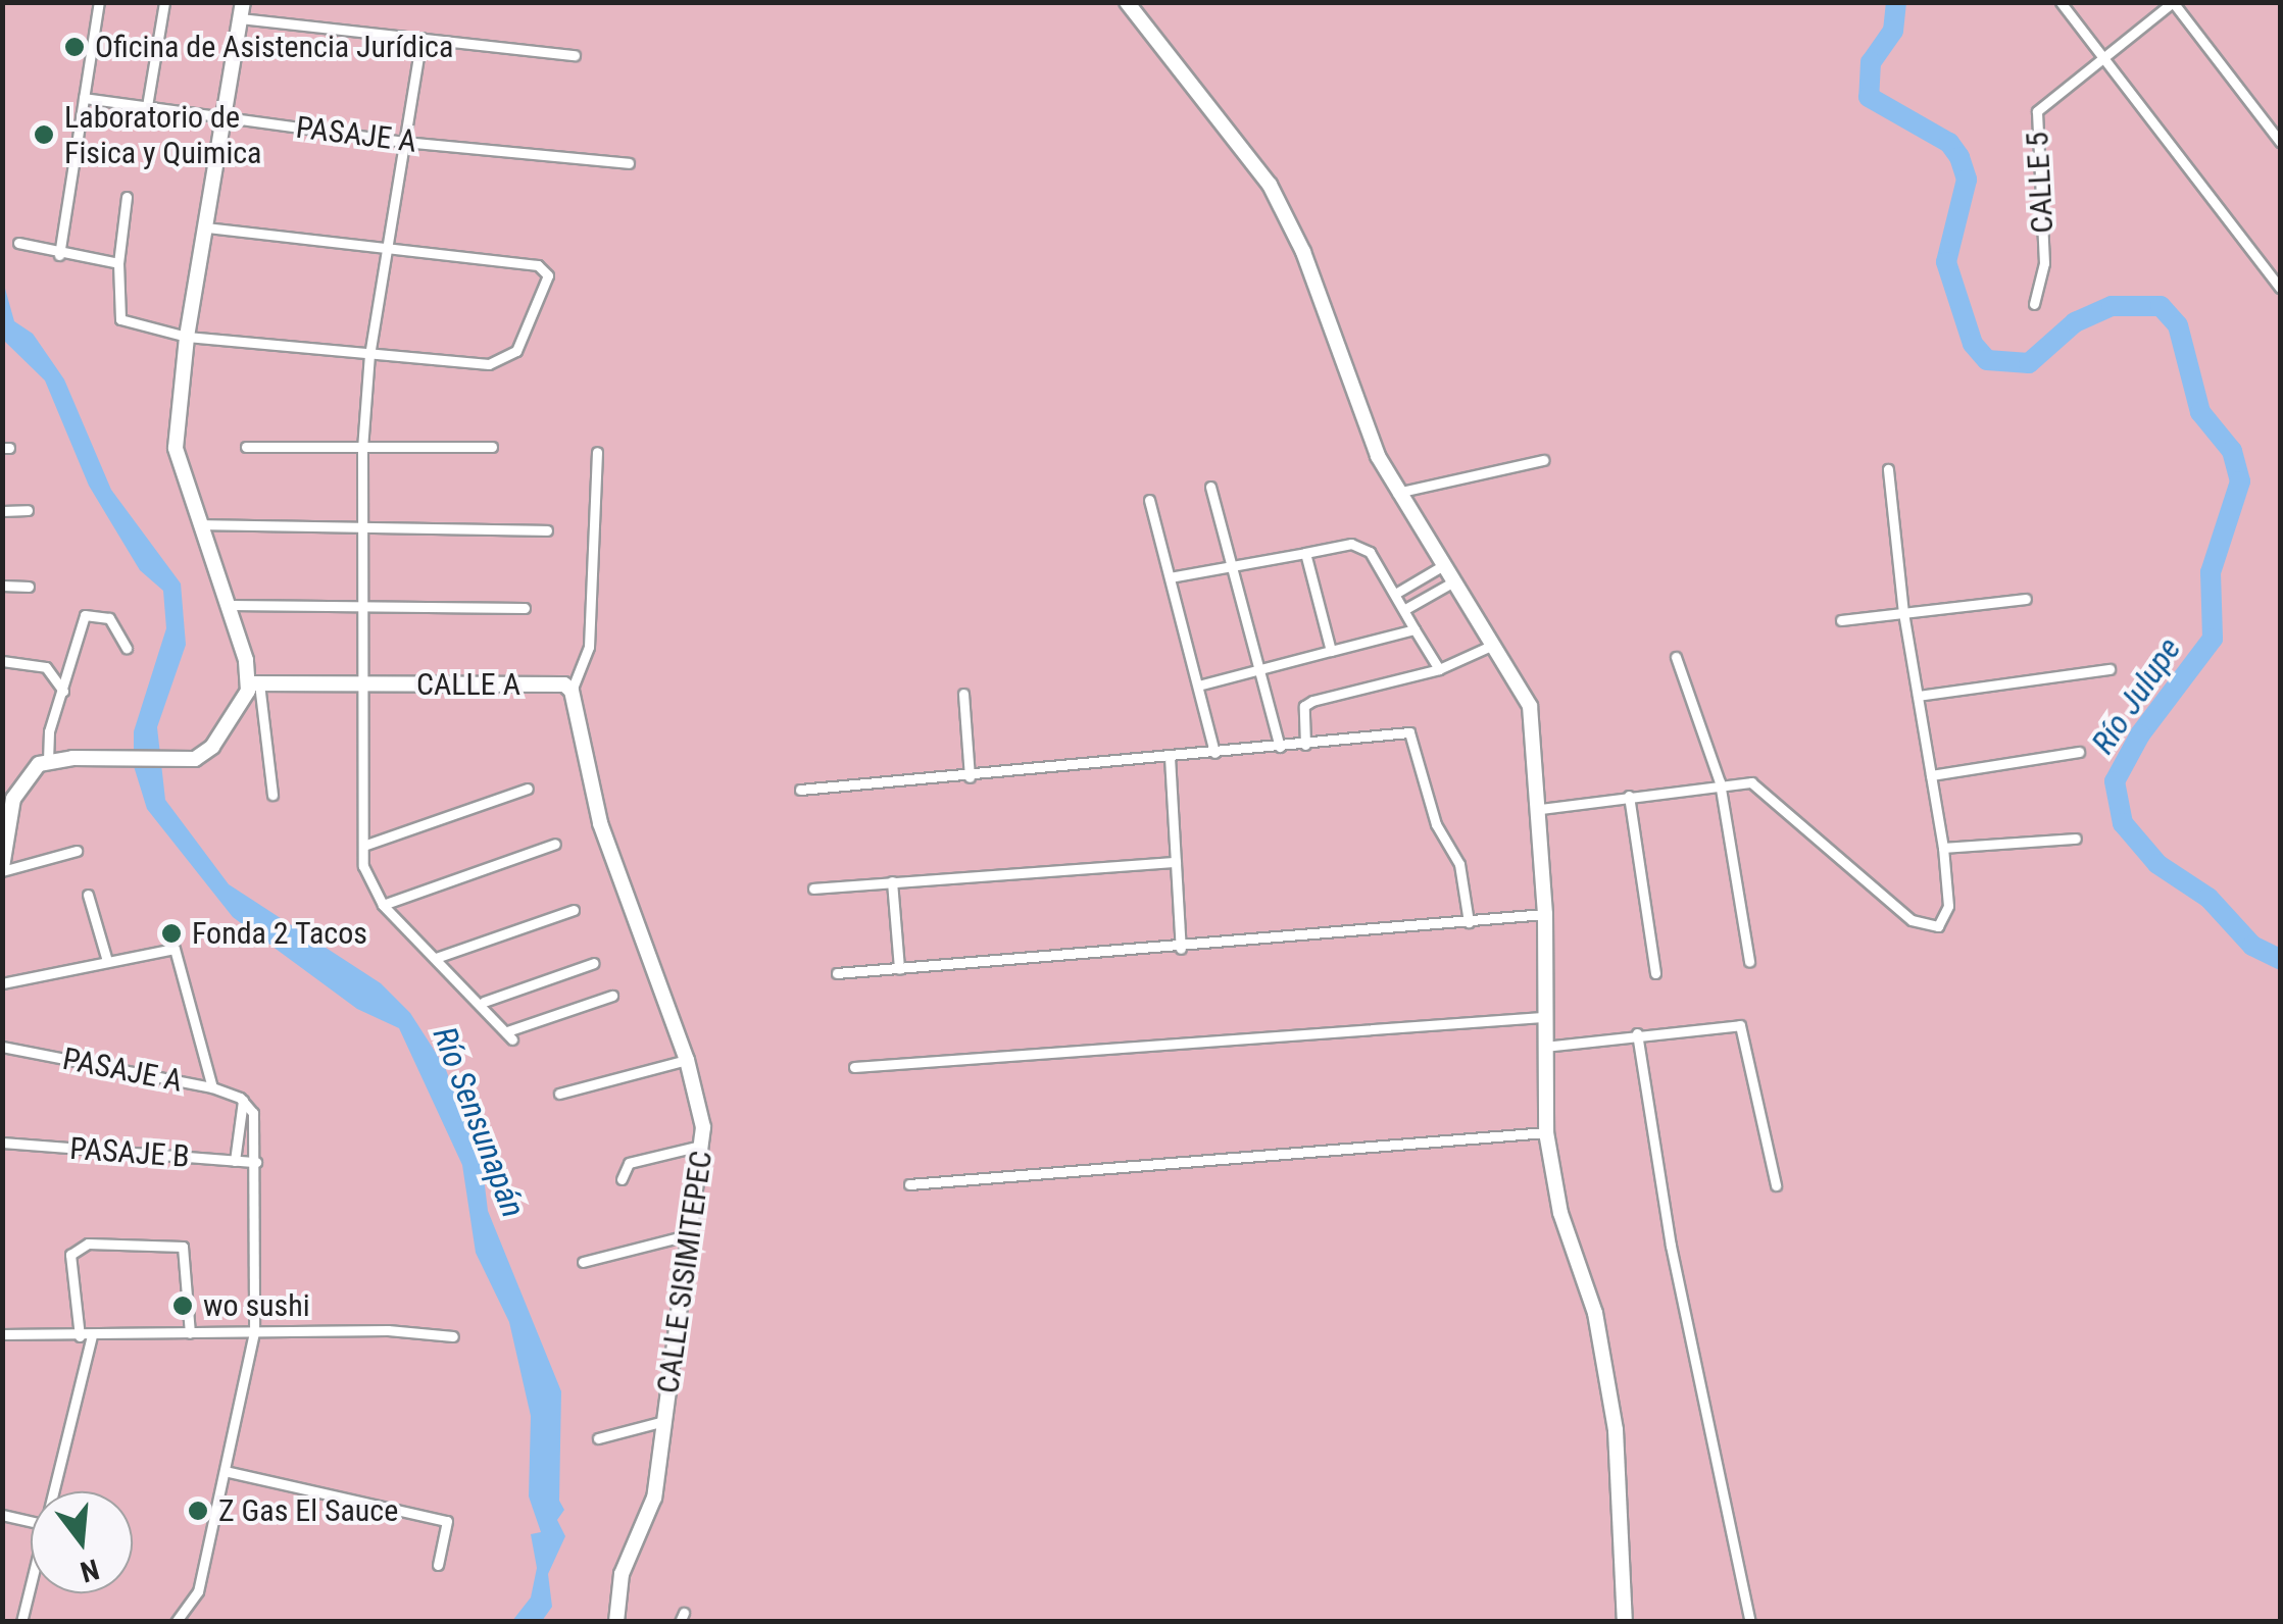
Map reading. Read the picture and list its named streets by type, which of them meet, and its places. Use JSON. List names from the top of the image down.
{
  "streets": {
    "street": [
      "PASAJE A",
      "CALLE 5",
      "CALLE A",
      "PASAJE B",
      "CALLE SISIMITEPEC"
    ]
  },
  "crossings": [
    ["CALLE A", "CALLE SISIMITEPEC"]
  ],
  "water": ["Río Julupe", "Río Sensunapán"],
  "places": [
    "Oficina de Asistencia Jurídica",
    "Laboratorio de Fisica y Quimica",
    "Fonda 2 Tacos",
    "wo sushi",
    "Z Gas El Sauce"
  ],
  "north": "bottom"
}
